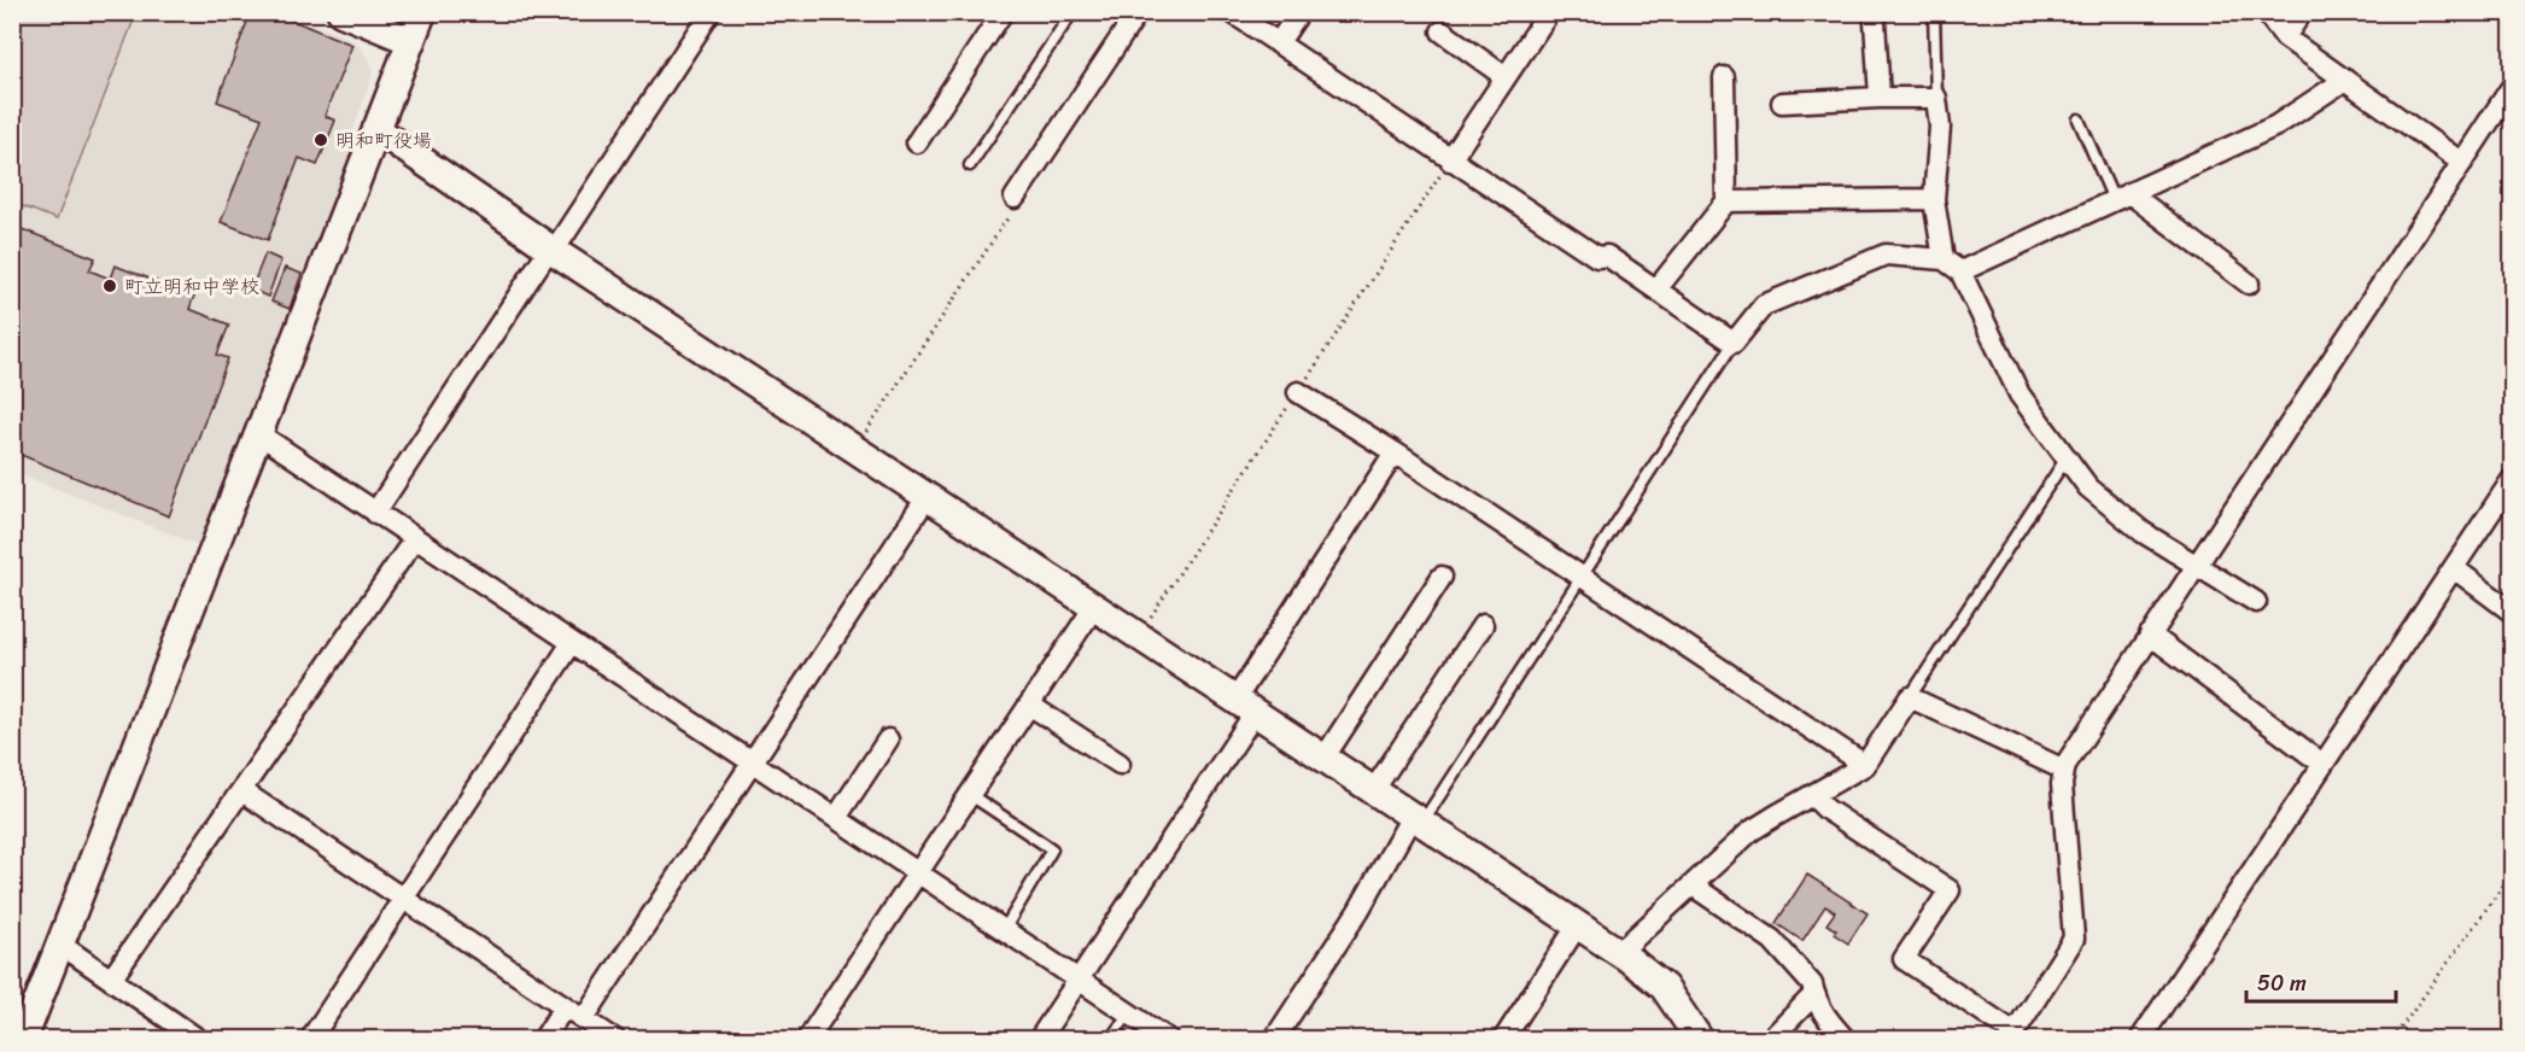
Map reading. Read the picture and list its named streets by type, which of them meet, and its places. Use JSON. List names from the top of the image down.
{
  "places": ["明和町役場", "町立明和中学校"],
  "scale_bar": "50 m"
}
